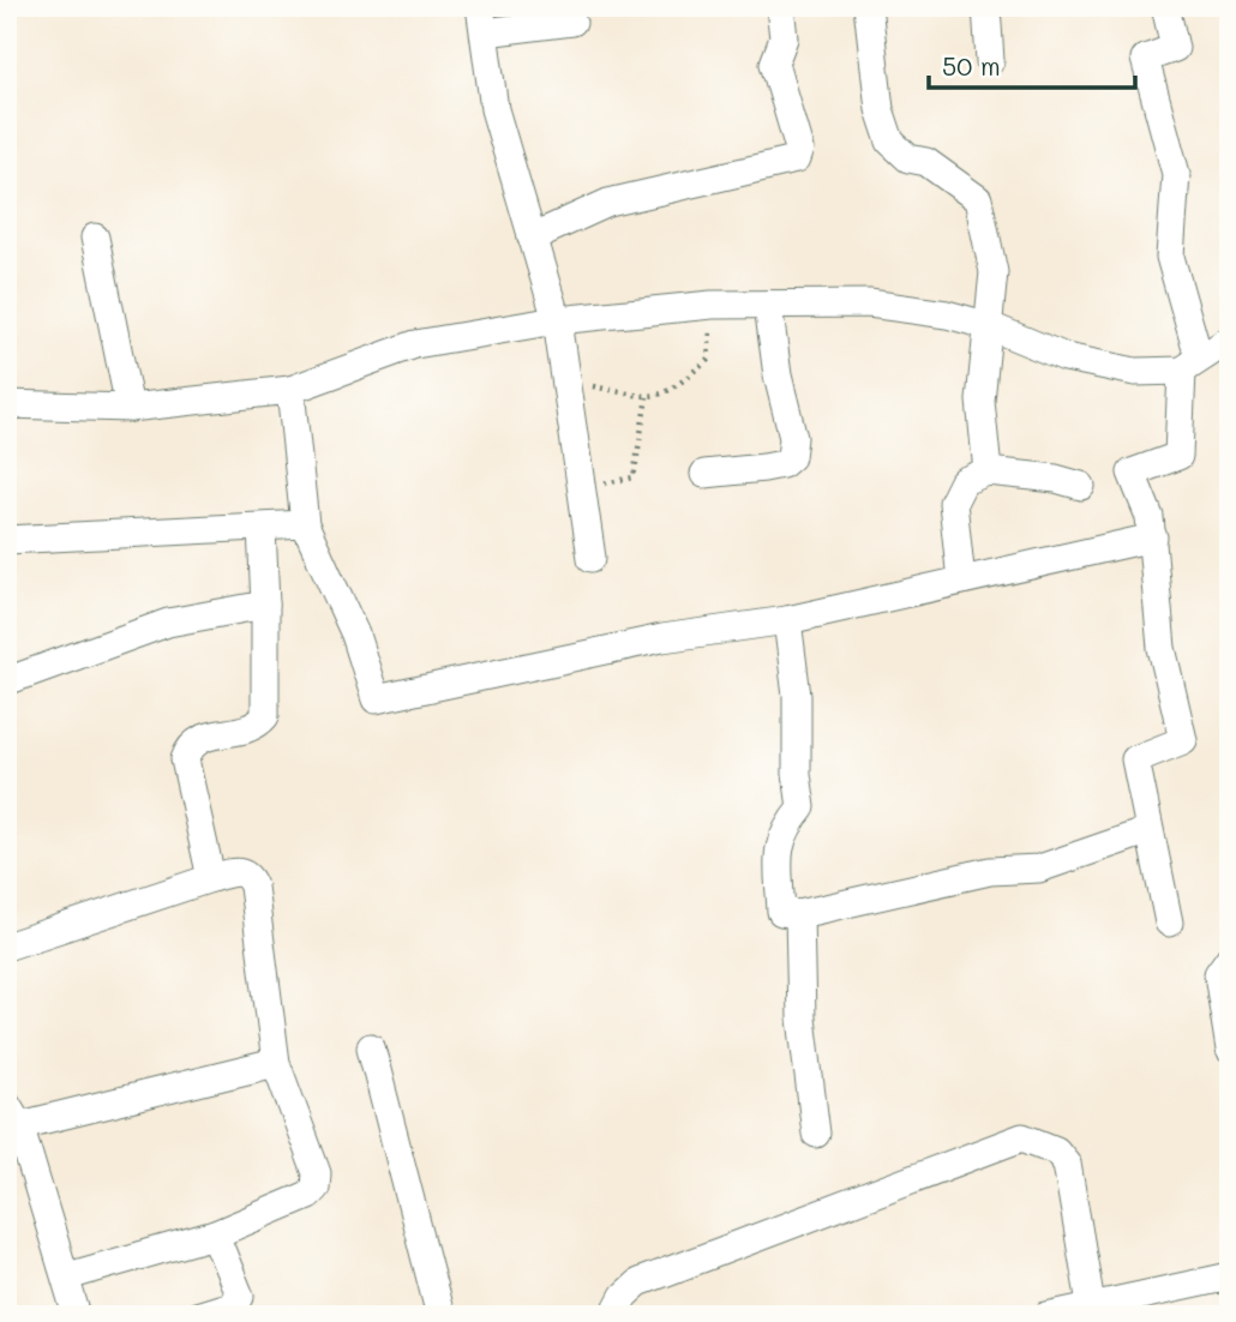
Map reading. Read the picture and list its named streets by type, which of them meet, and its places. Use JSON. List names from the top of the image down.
{
  "scale_bar": "50 m"
}
